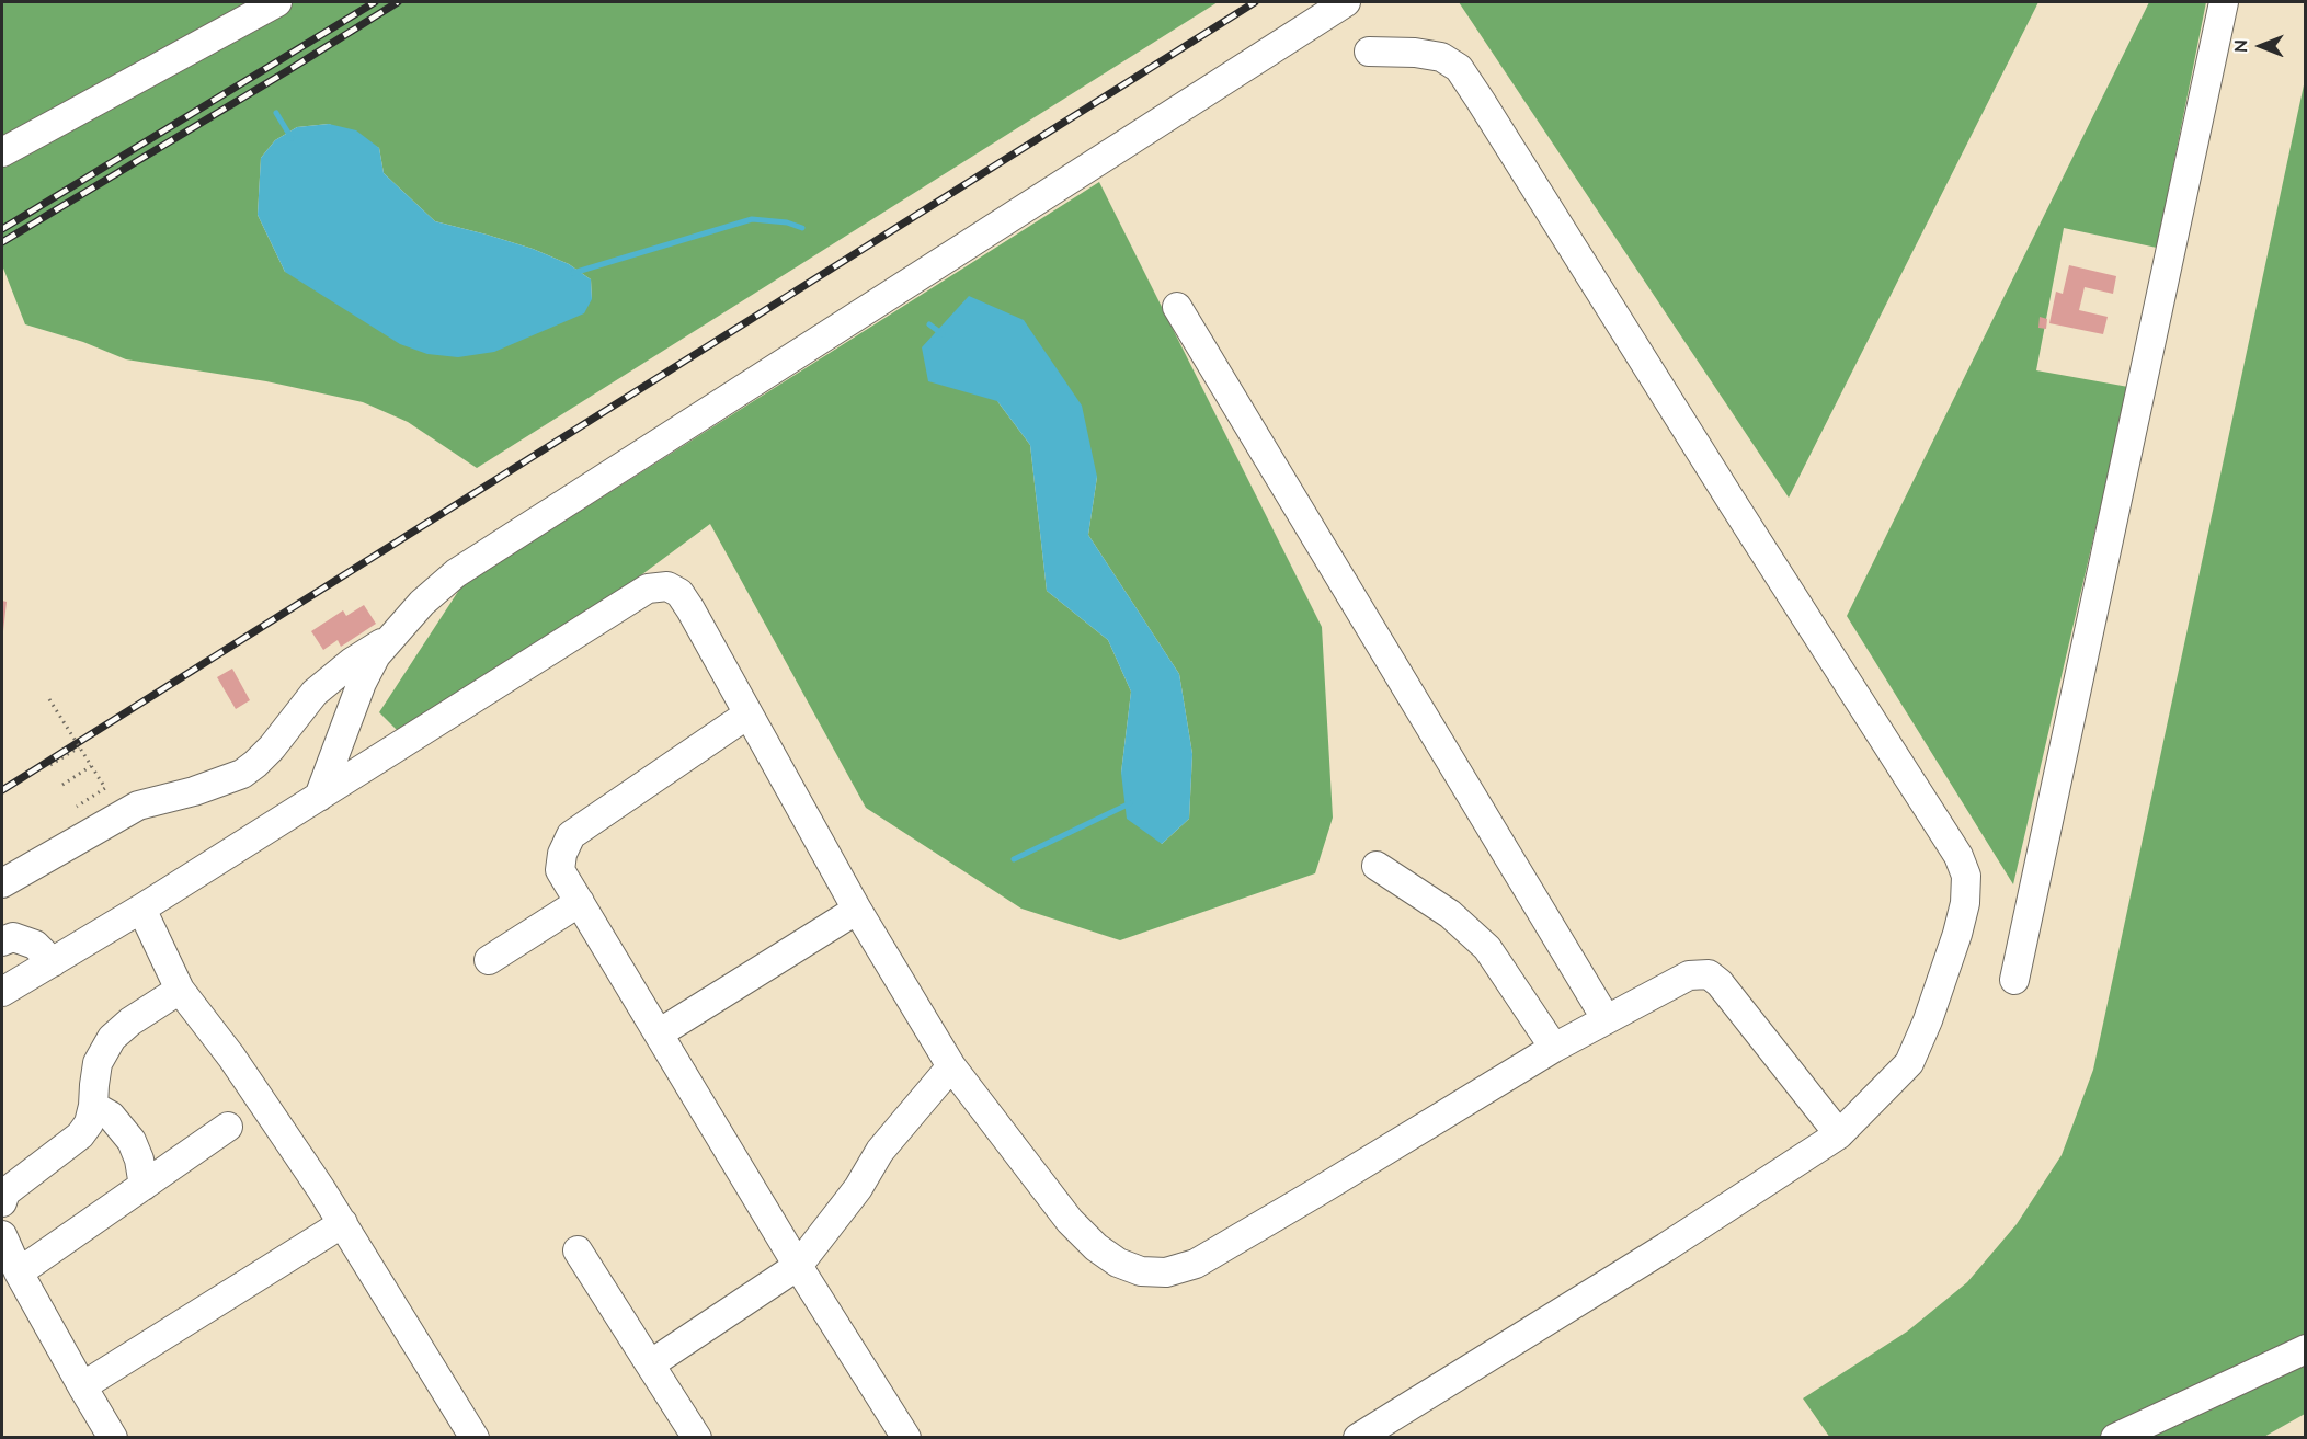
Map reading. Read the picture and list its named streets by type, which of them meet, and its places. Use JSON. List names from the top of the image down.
{
  "north": "left"
}
